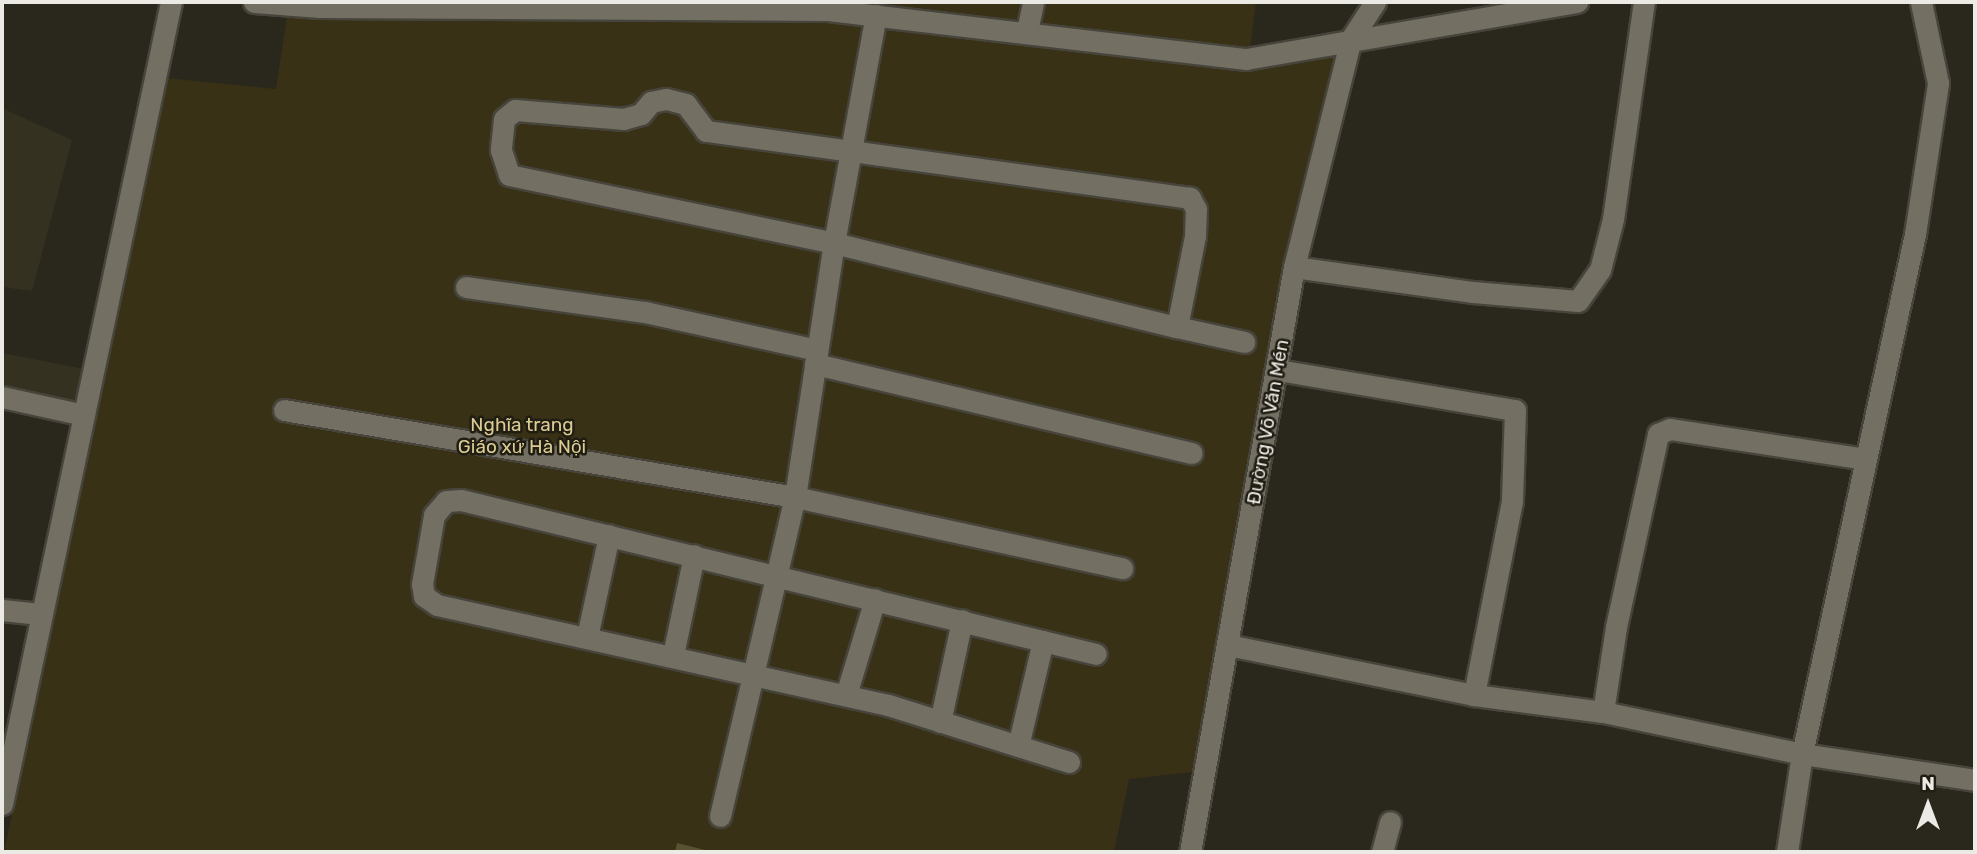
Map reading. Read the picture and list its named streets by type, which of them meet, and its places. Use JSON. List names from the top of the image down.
{
  "streets": {
    "street": ["Đường Võ Văn Mén"]
  },
  "parks": ["Nghĩa trang Giáo xứ Hà Nội"],
  "north": "top"
}
